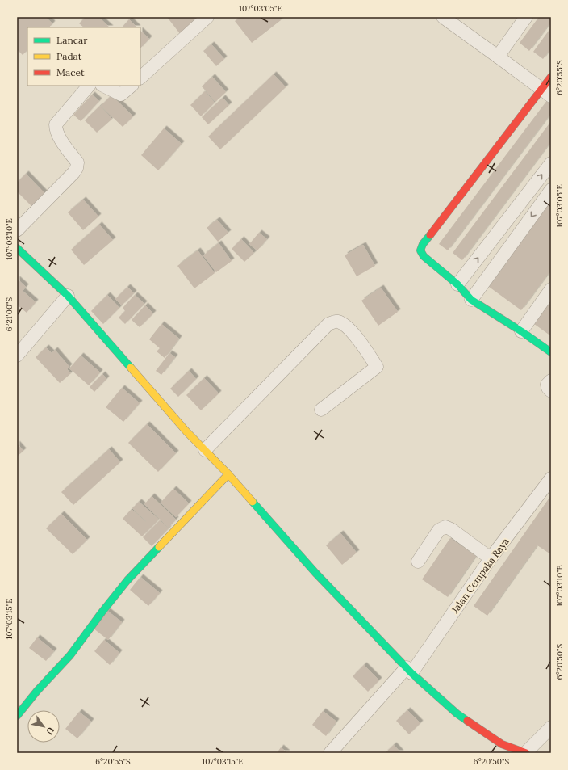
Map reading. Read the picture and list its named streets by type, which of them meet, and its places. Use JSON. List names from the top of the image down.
{
  "streets": {
    "street": ["Jalan Cempaka Raya"]
  },
  "legend": ["Lancar", "Padat", "Macet"],
  "north": "bottom right",
  "coordinates": [
    "107°03'05\"E",
    "6°20'55\"S",
    "107°03'10\"E",
    "6°21'00\"S",
    "107°03'15\"E",
    "6°20'50\"S"
  ]
}
